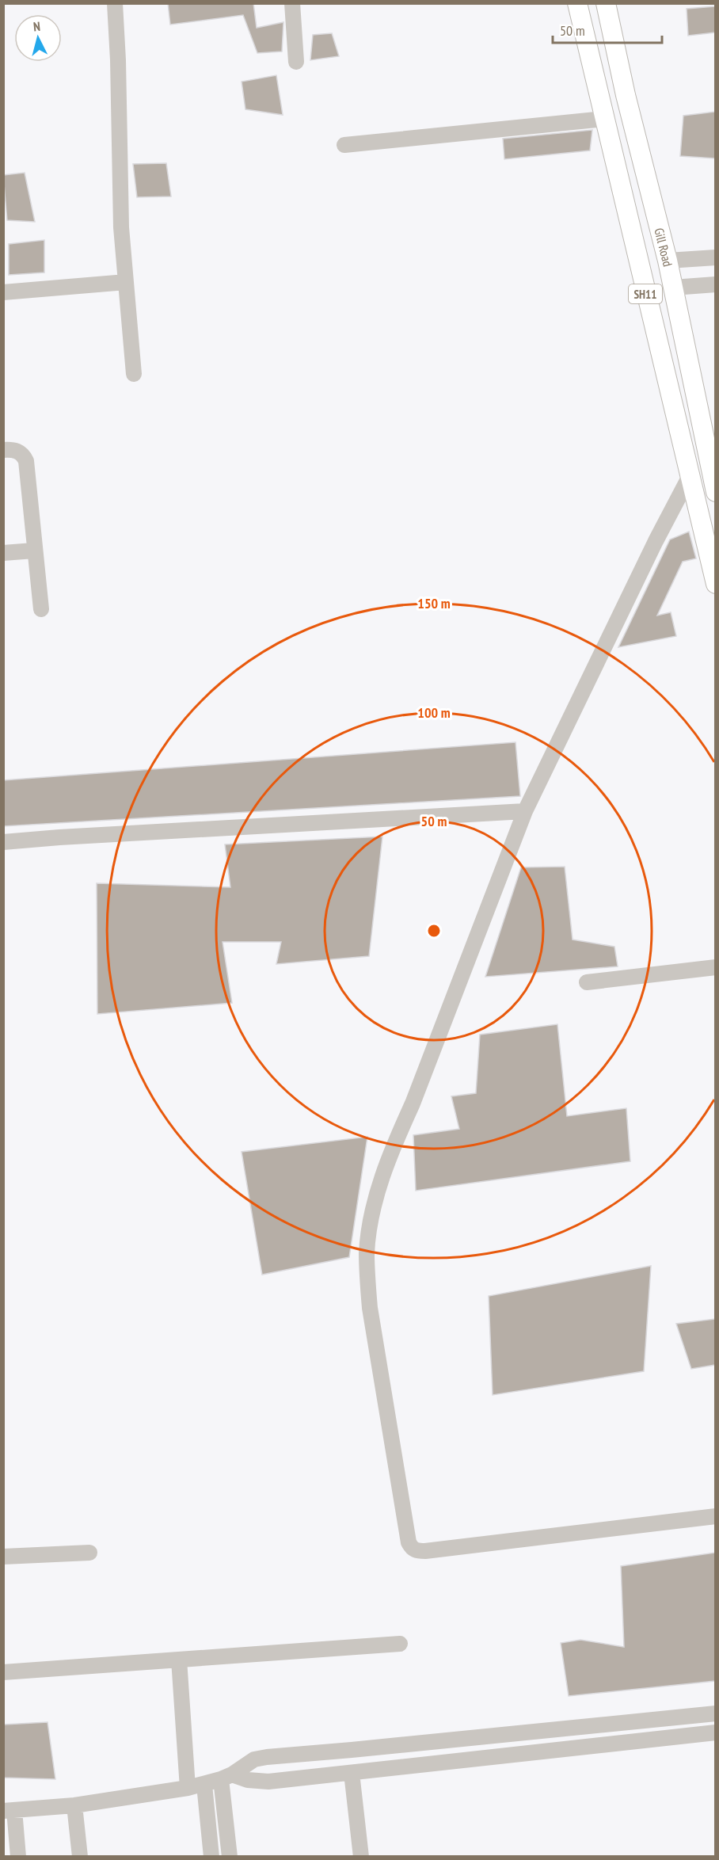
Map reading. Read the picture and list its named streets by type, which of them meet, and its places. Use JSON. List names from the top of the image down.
{
  "streets": {
    "main road": ["Gill Road", "SH11"]
  },
  "scale_bar": "50 m",
  "north": "top",
  "rings": ["150 m", "100 m", "50 m"]
}
